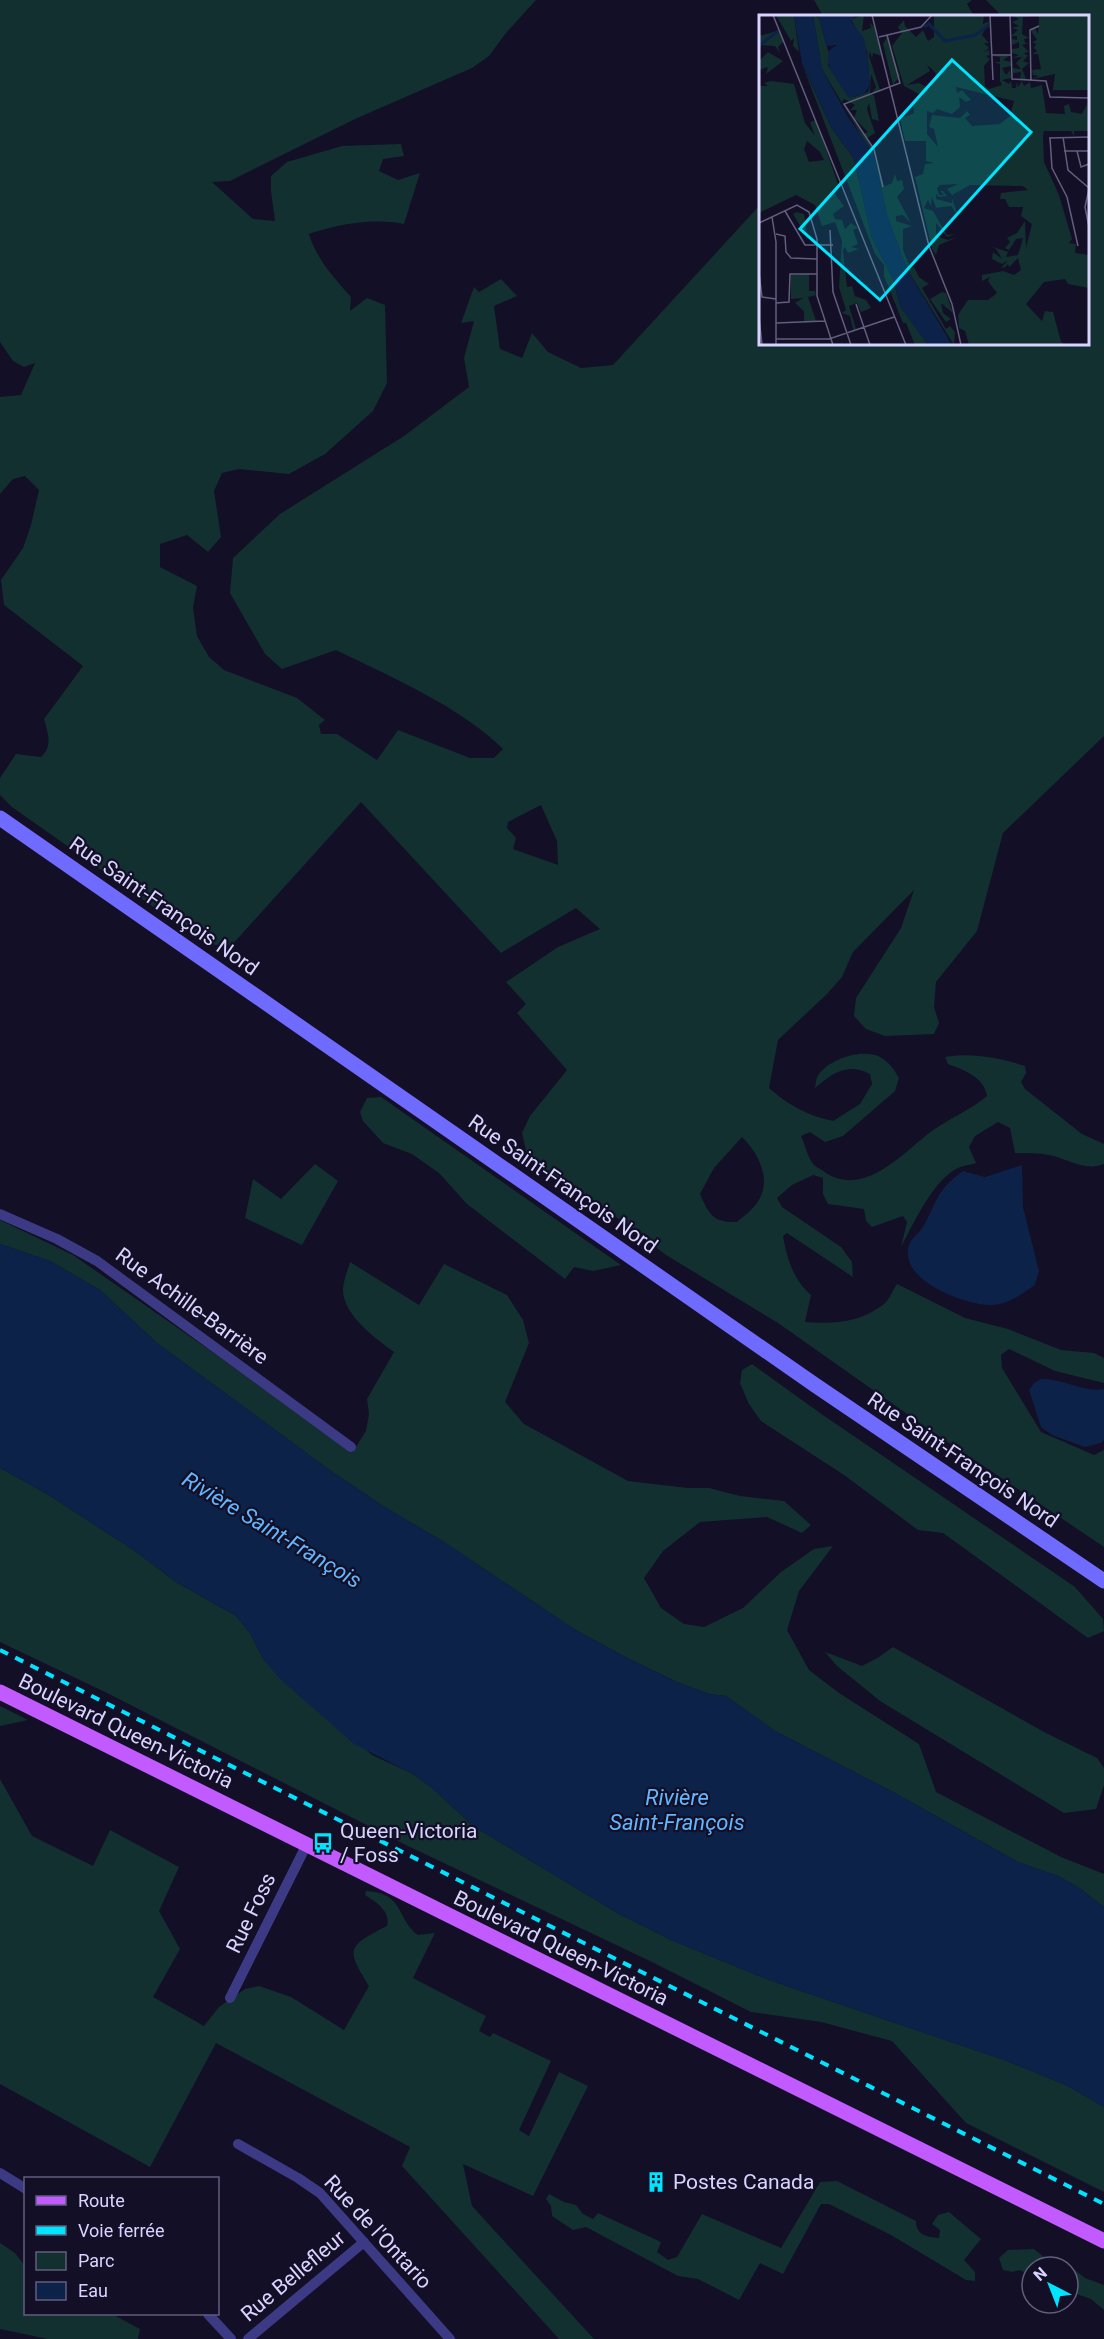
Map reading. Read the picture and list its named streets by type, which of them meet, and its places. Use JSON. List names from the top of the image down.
{
  "streets": {
    "main road": ["Boulevard Queen-Victoria"],
    "street": [
      "Rue Saint-François Nord",
      "Rue Achille-Barrière",
      "Rue Foss",
      "Rue de l'Ontario",
      "Rue Bellefleur"
    ]
  },
  "crossings": [
    ["Boulevard Queen-Victoria", "Rue Foss"],
    ["Rue de l'Ontario", "Rue Bellefleur"]
  ],
  "water": ["Rivière Saint-François"],
  "places": {
    "bus stop": ["Queen-Victoria / Foss"],
    "building": ["Postes Canada"]
  },
  "legend": [
    "Route",
    "Voie ferrée",
    "Parc",
    "Eau"
  ],
  "north": "top left"
}
